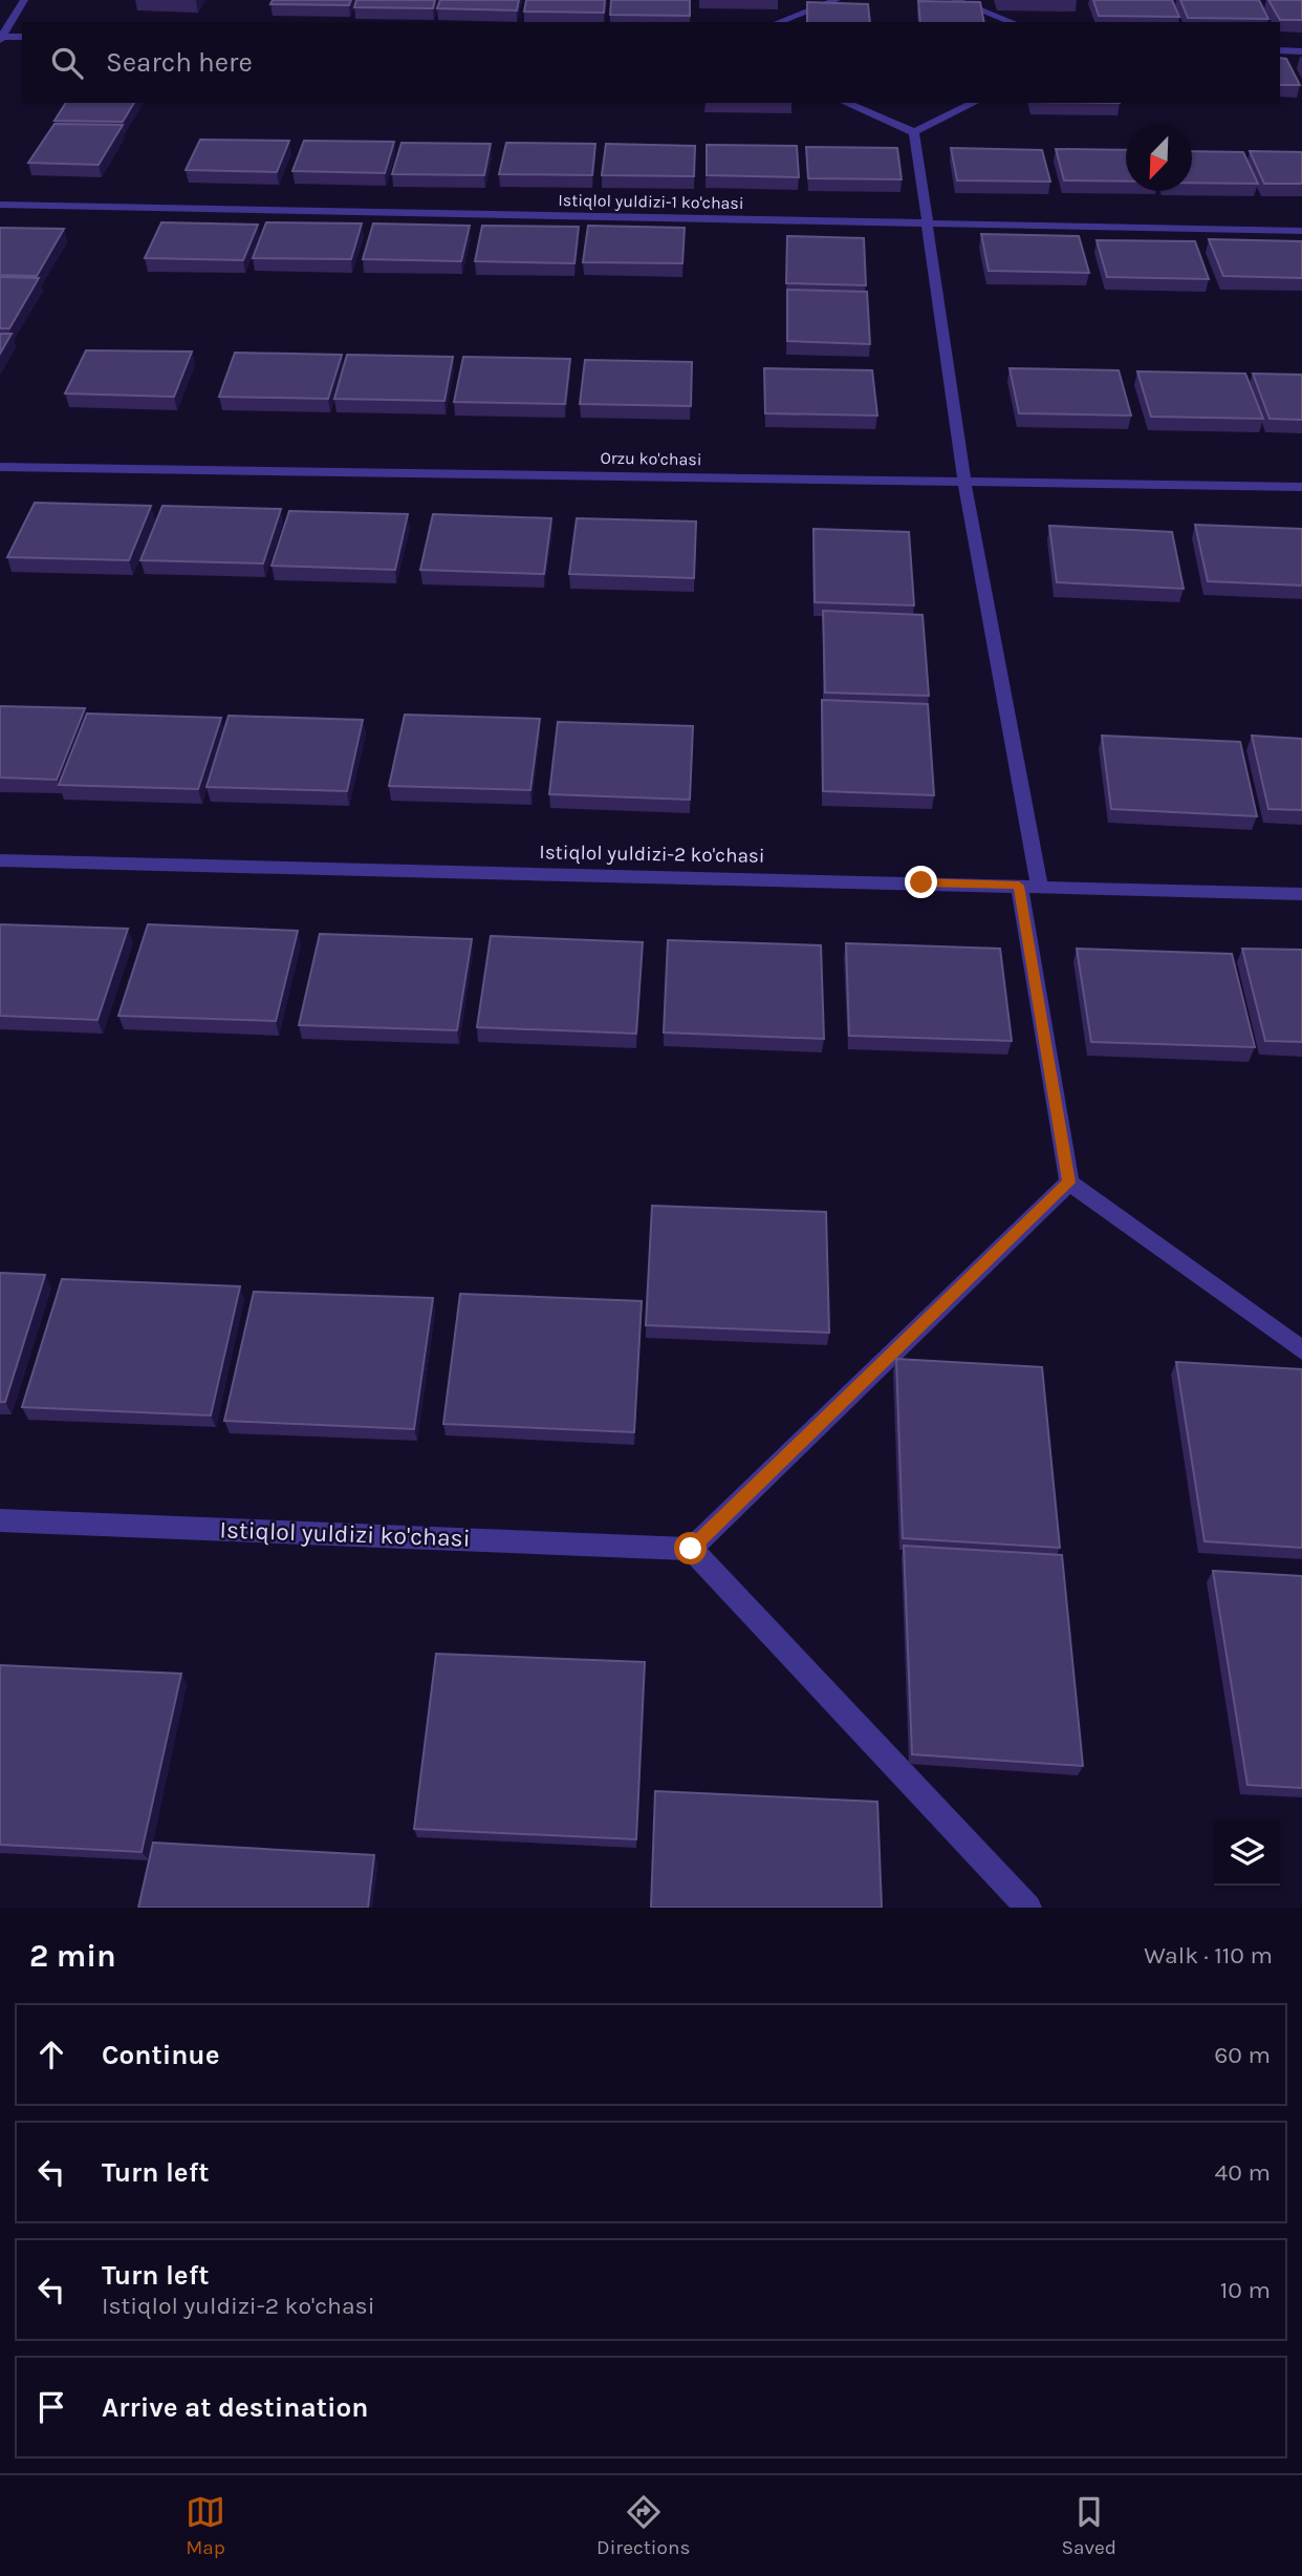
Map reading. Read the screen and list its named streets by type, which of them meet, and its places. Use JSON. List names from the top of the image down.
{
  "streets": {
    "street": [
      "Istiqlol yuldizi-1 ko'chasi",
      "Orzu ko'chasi",
      "Istiqlol yuldizi-2 ko'chasi",
      "Istiqlol yuldizi ko'chasi"
    ]
  },
  "north": "bottom left",
  "page": {
    "search": "Search here",
    "heading": ["2 min", "Walk · 110 m"],
    "list": [
      ["Continue", "60 m"],
      ["Turn left", "40 m"],
      ["Turn left", "Istiqlol yuldizi-2 ko'chasi", "10 m"],
      "Arrive at destination"
    ],
    "nav": ["Map", "Directions", "Saved"]
  }
}
